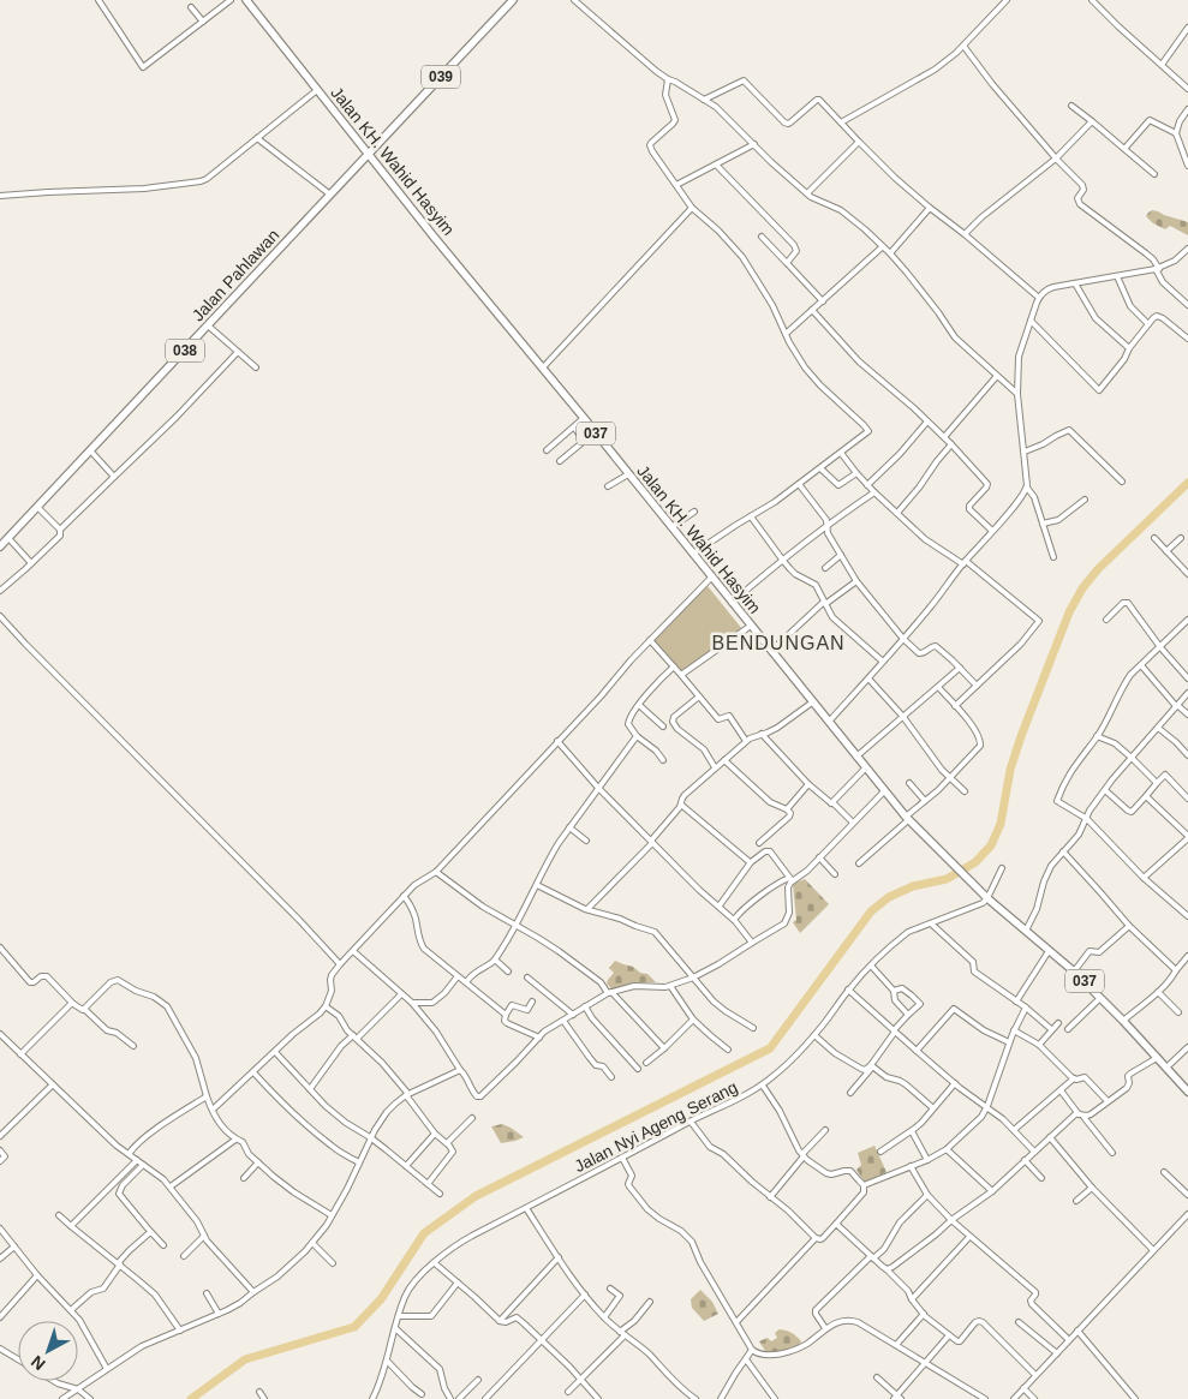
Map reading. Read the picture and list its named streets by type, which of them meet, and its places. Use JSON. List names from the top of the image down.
{
  "streets": {
    "main road": [
      "039",
      "Jalan KH. Wahid Hasyim",
      "Jalan Pahlawan",
      "038",
      "037"
    ],
    "street": ["Jalan Nyi Ageng Serang"]
  },
  "crossings": [
    ["039", "Jalan KH. Wahid Hasyim"],
    ["039", "Jalan Pahlawan"],
    ["Jalan KH. Wahid Hasyim", "Jalan Pahlawan"],
    ["Jalan KH. Wahid Hasyim", "Jalan Nyi Ageng Serang"]
  ],
  "districts": ["BENDUNGAN"],
  "north": "bottom left"
}
